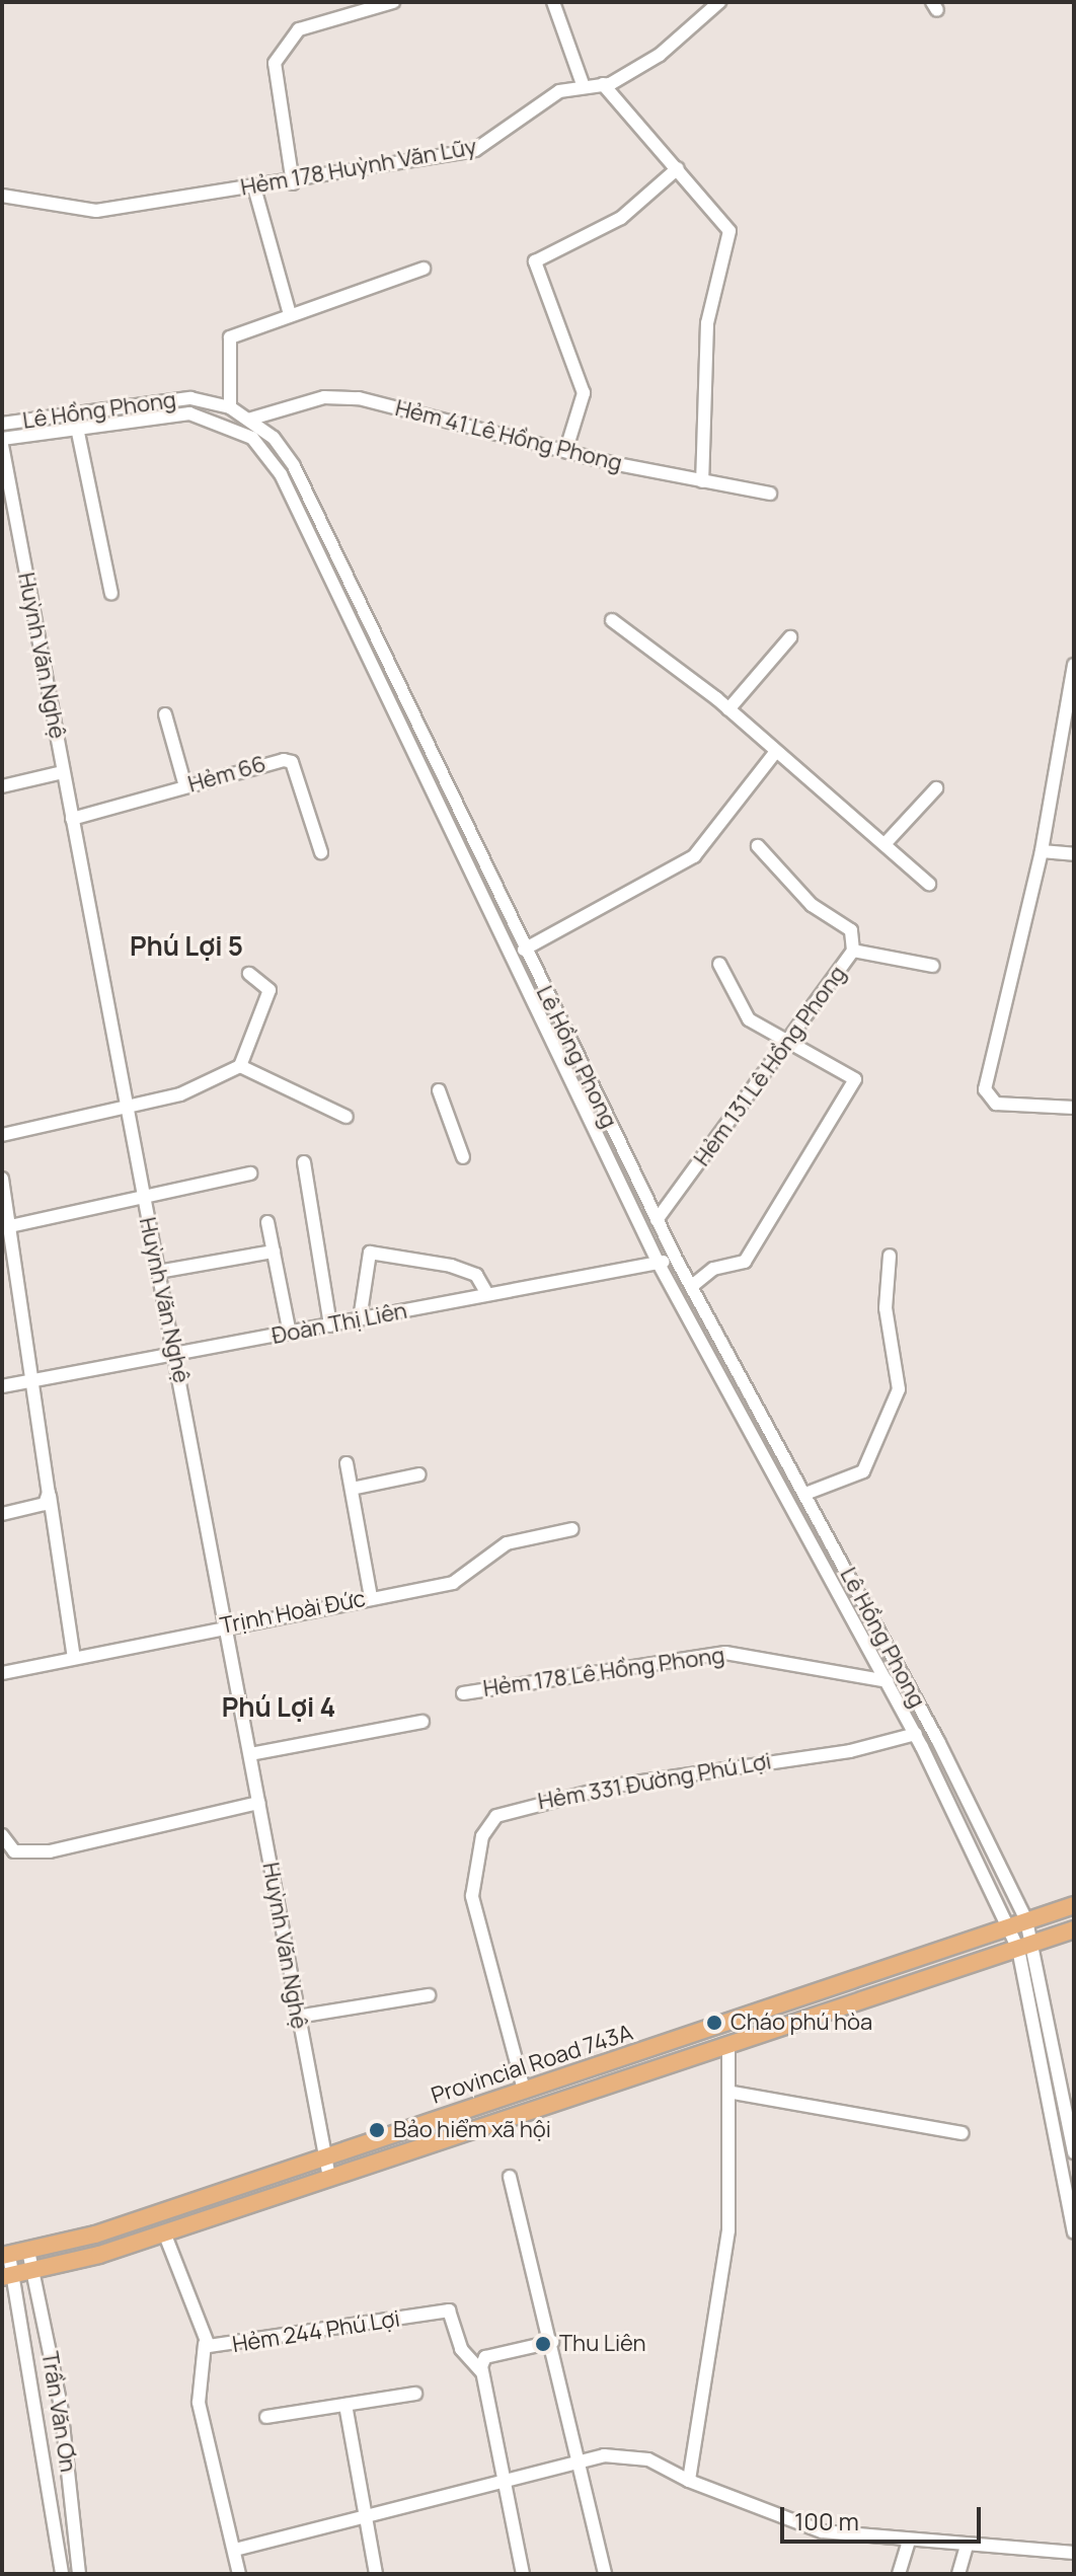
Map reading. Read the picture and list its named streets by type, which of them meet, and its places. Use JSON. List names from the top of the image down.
{
  "streets": {
    "main road": ["Provincial Road 743A"],
    "street": [
      "Hẻm 178 Huỳnh Văn Lũy",
      "Lê Hồng Phong",
      "Hẻm 41 Lê Hồng Phong",
      "Huỳnh Văn Nghệ",
      "Hẻm 66",
      "Hẻm 131 Lê Hồng Phong",
      "Đoàn Thị Liên",
      "Trịnh Hoài Đức",
      "Hẻm 178 Lê Hồng Phong",
      "Hẻm 331 Đường Phú Lợi",
      "Hẻm 244 Phú Lợi",
      "Trần Văn Ơn"
    ]
  },
  "crossings": [
    ["Lê Hồng Phong", "Hẻm 41 Lê Hồng Phong"],
    ["Lê Hồng Phong", "Huỳnh Văn Nghệ"],
    ["Lê Hồng Phong", "Hẻm 131 Lê Hồng Phong"],
    ["Lê Hồng Phong", "Đoàn Thị Liên"],
    ["Lê Hồng Phong", "Hẻm 178 Lê Hồng Phong"],
    ["Lê Hồng Phong", "Hẻm 331 Đường Phú Lợi"],
    ["Lê Hồng Phong", "Provincial Road 743A"],
    ["Huỳnh Văn Nghệ", "Hẻm 66"],
    ["Huỳnh Văn Nghệ", "Đoàn Thị Liên"],
    ["Huỳnh Văn Nghệ", "Trịnh Hoài Đức"],
    ["Huỳnh Văn Nghệ", "Provincial Road 743A"],
    ["Hẻm 331 Đường Phú Lợi", "Provincial Road 743A"],
    ["Provincial Road 743A", "Hẻm 244 Phú Lợi"],
    ["Provincial Road 743A", "Trần Văn Ơn"]
  ],
  "districts": ["Phú Lợi 5", "Phú Lợi 4"],
  "places": ["Cháo phú hòa", "Bảo hiểm xã hội", "Thu Liên"],
  "scale_bar": "100 m"
}
